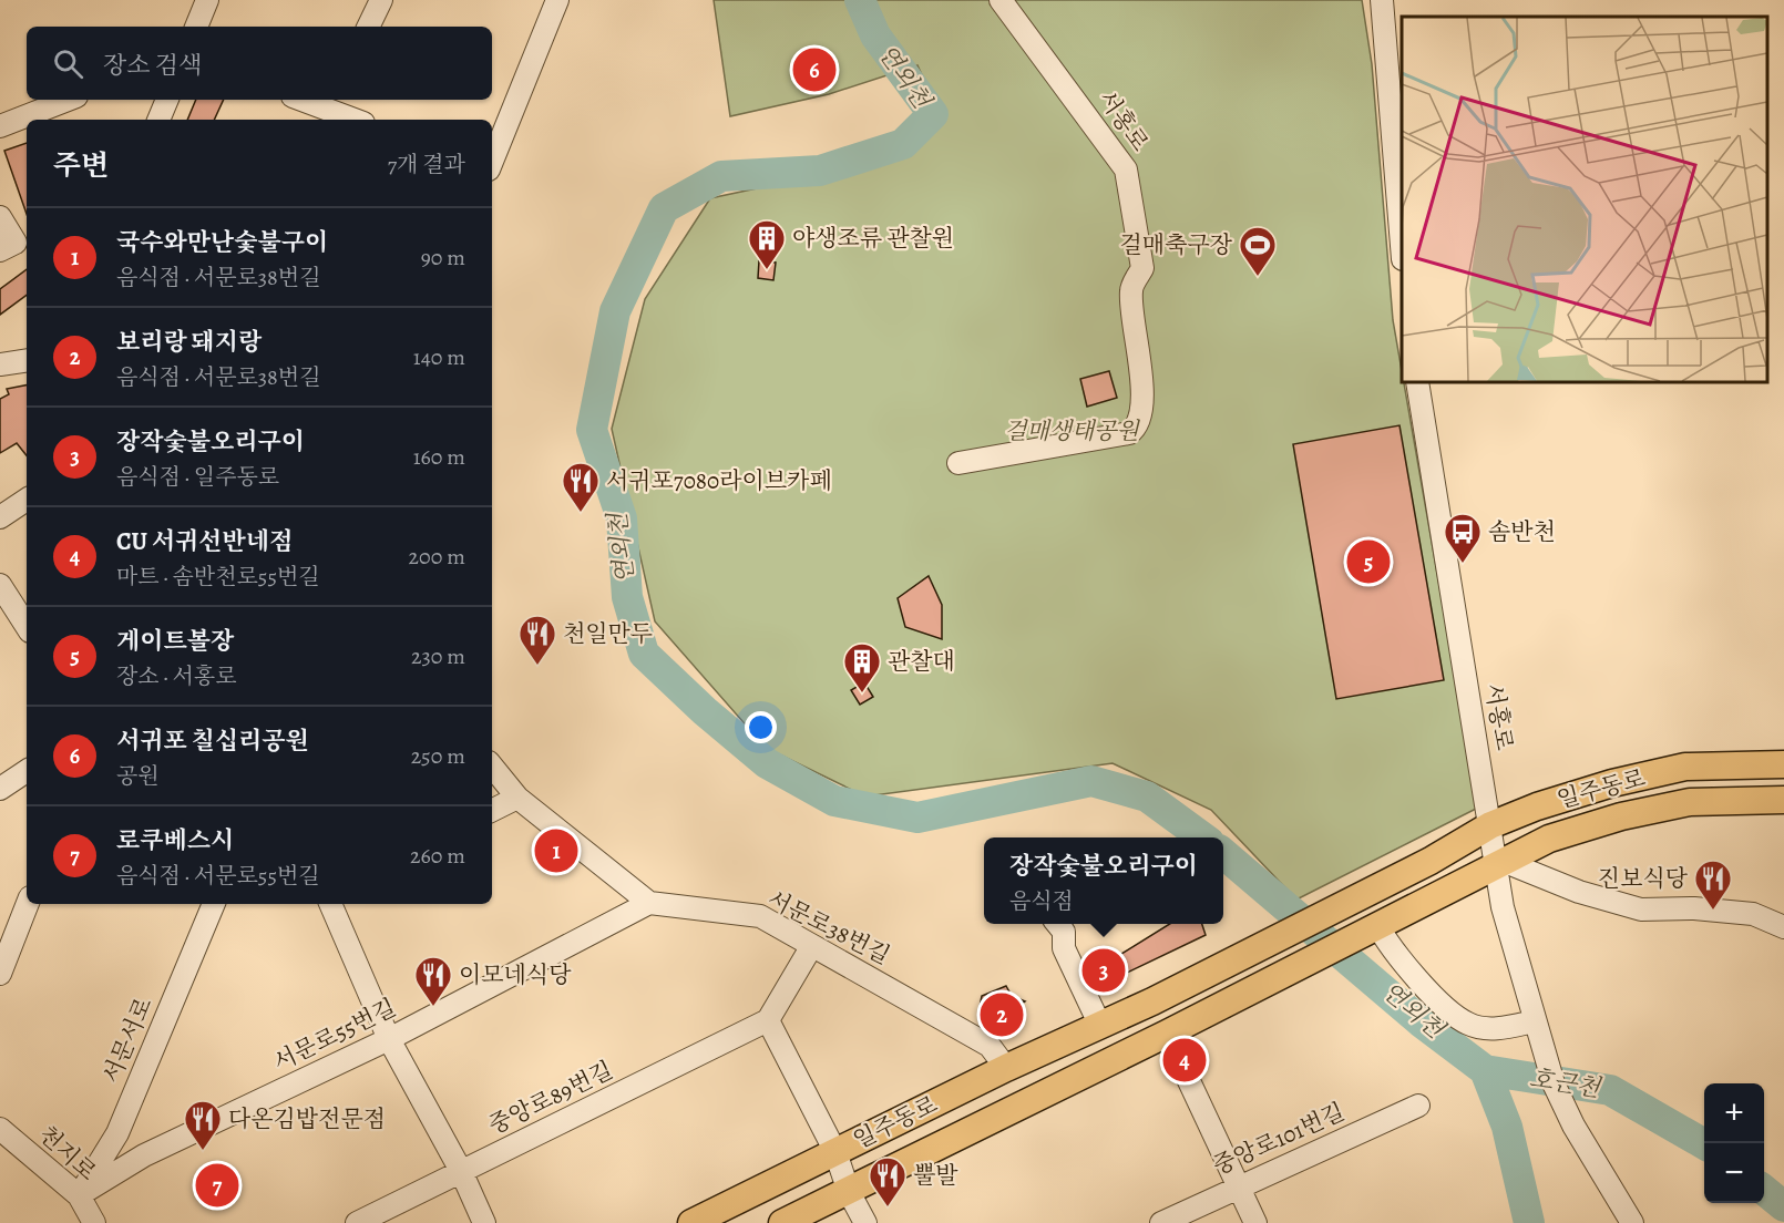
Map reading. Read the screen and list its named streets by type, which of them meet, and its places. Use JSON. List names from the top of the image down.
{
  "streets": {
    "main road": ["일주동로"],
    "street": [
      "서홍로",
      "서문로38번길",
      "서문로55번길",
      "서문서로",
      "중앙로89번길",
      "중앙로101번길",
      "천지로"
    ]
  },
  "crossings": [
    ["서홍로", "일주동로"],
    ["일주동로", "서문로38번길"],
    ["서문로38번길", "서문로55번길"],
    ["서문로55번길", "서문서로"],
    ["서문로55번길", "천지로"],
    ["서문서로", "천지로"]
  ],
  "water": ["연외천", "호근천"],
  "parks": ["걸매생태공원"],
  "places": {
    "building": ["야생조류 관찰원", "관찰대"],
    "sports": ["걸매축구장"],
    "restaurant": [
      "서귀포7080라이브카페",
      "천일만두",
      "진보식당",
      "이모네식당",
      "다온김밥전문점",
      "뿔발"
    ],
    "bus stop": ["솜반천"]
  },
  "page": {
    "search": "장소 검색",
    "pins": [
      "6",
      "5",
      "1",
      "3",
      "2",
      "4",
      "7"
    ],
    "heading": ["주변", "7개 결과"],
    "list": [
      {
        "mark": "1",
        "name": "국수와만난숯불구이",
        "note": "음식점 · 서문로38번길",
        "value": "90 m"
      },
      {
        "mark": "2",
        "name": "보리랑 돼지랑",
        "note": "음식점 · 서문로38번길",
        "value": "140 m"
      },
      {
        "mark": "3",
        "name": "장작숯불오리구이",
        "note": "음식점 · 일주동로",
        "value": "160 m"
      },
      {
        "mark": "4",
        "name": "CU 서귀선반네점",
        "note": "마트 · 솜반천로55번길",
        "value": "200 m"
      },
      {
        "mark": "5",
        "name": "게이트볼장",
        "note": "장소 · 서홍로",
        "value": "230 m"
      },
      {
        "mark": "6",
        "name": "서귀포 칠십리공원",
        "note": "공원",
        "value": "250 m"
      },
      {
        "mark": "7",
        "name": "로쿠베스시",
        "note": "음식점 · 서문로55번길",
        "value": "260 m"
      }
    ],
    "popup": ["장작숯불오리구이", "음식점"],
    "map_buttons": ["+", "−"]
  }
}
